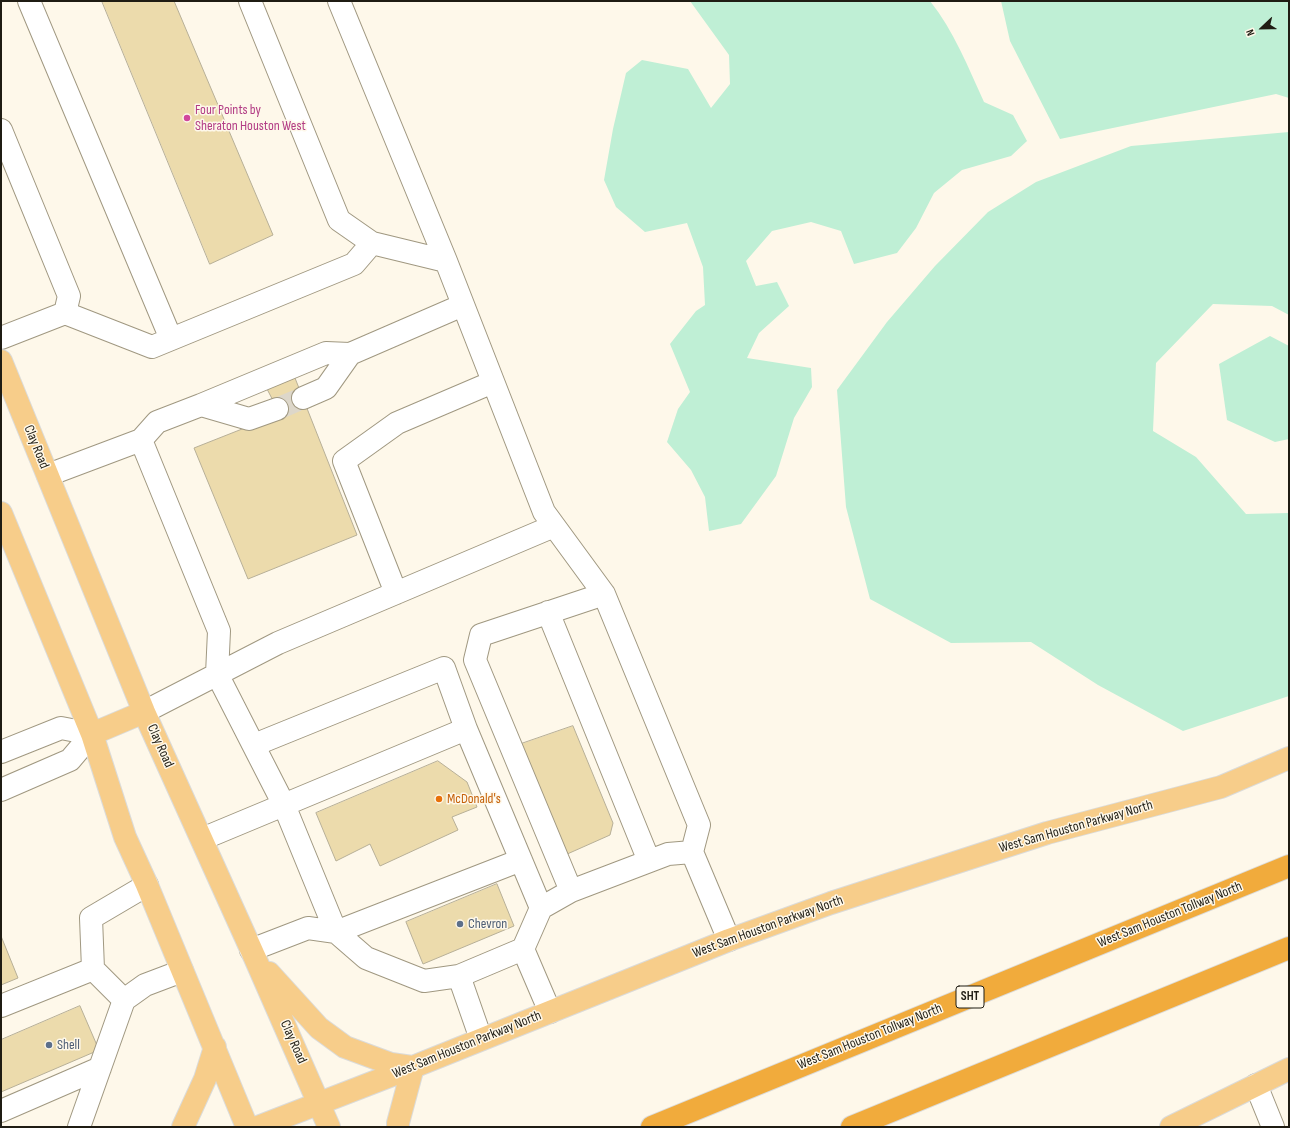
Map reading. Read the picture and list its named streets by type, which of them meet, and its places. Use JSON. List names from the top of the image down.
{
  "streets": {
    "highway": ["West Sam Houston Tollway North", "SHT"],
    "main road": ["Clay Road", "West Sam Houston Parkway North"]
  },
  "crossings": [
    ["Clay Road", "West Sam Houston Parkway North"]
  ],
  "places": [
    "Four Points by Sheraton Houston West",
    "McDonald's",
    "Chevron",
    "Shell"
  ],
  "north": "left"
}
